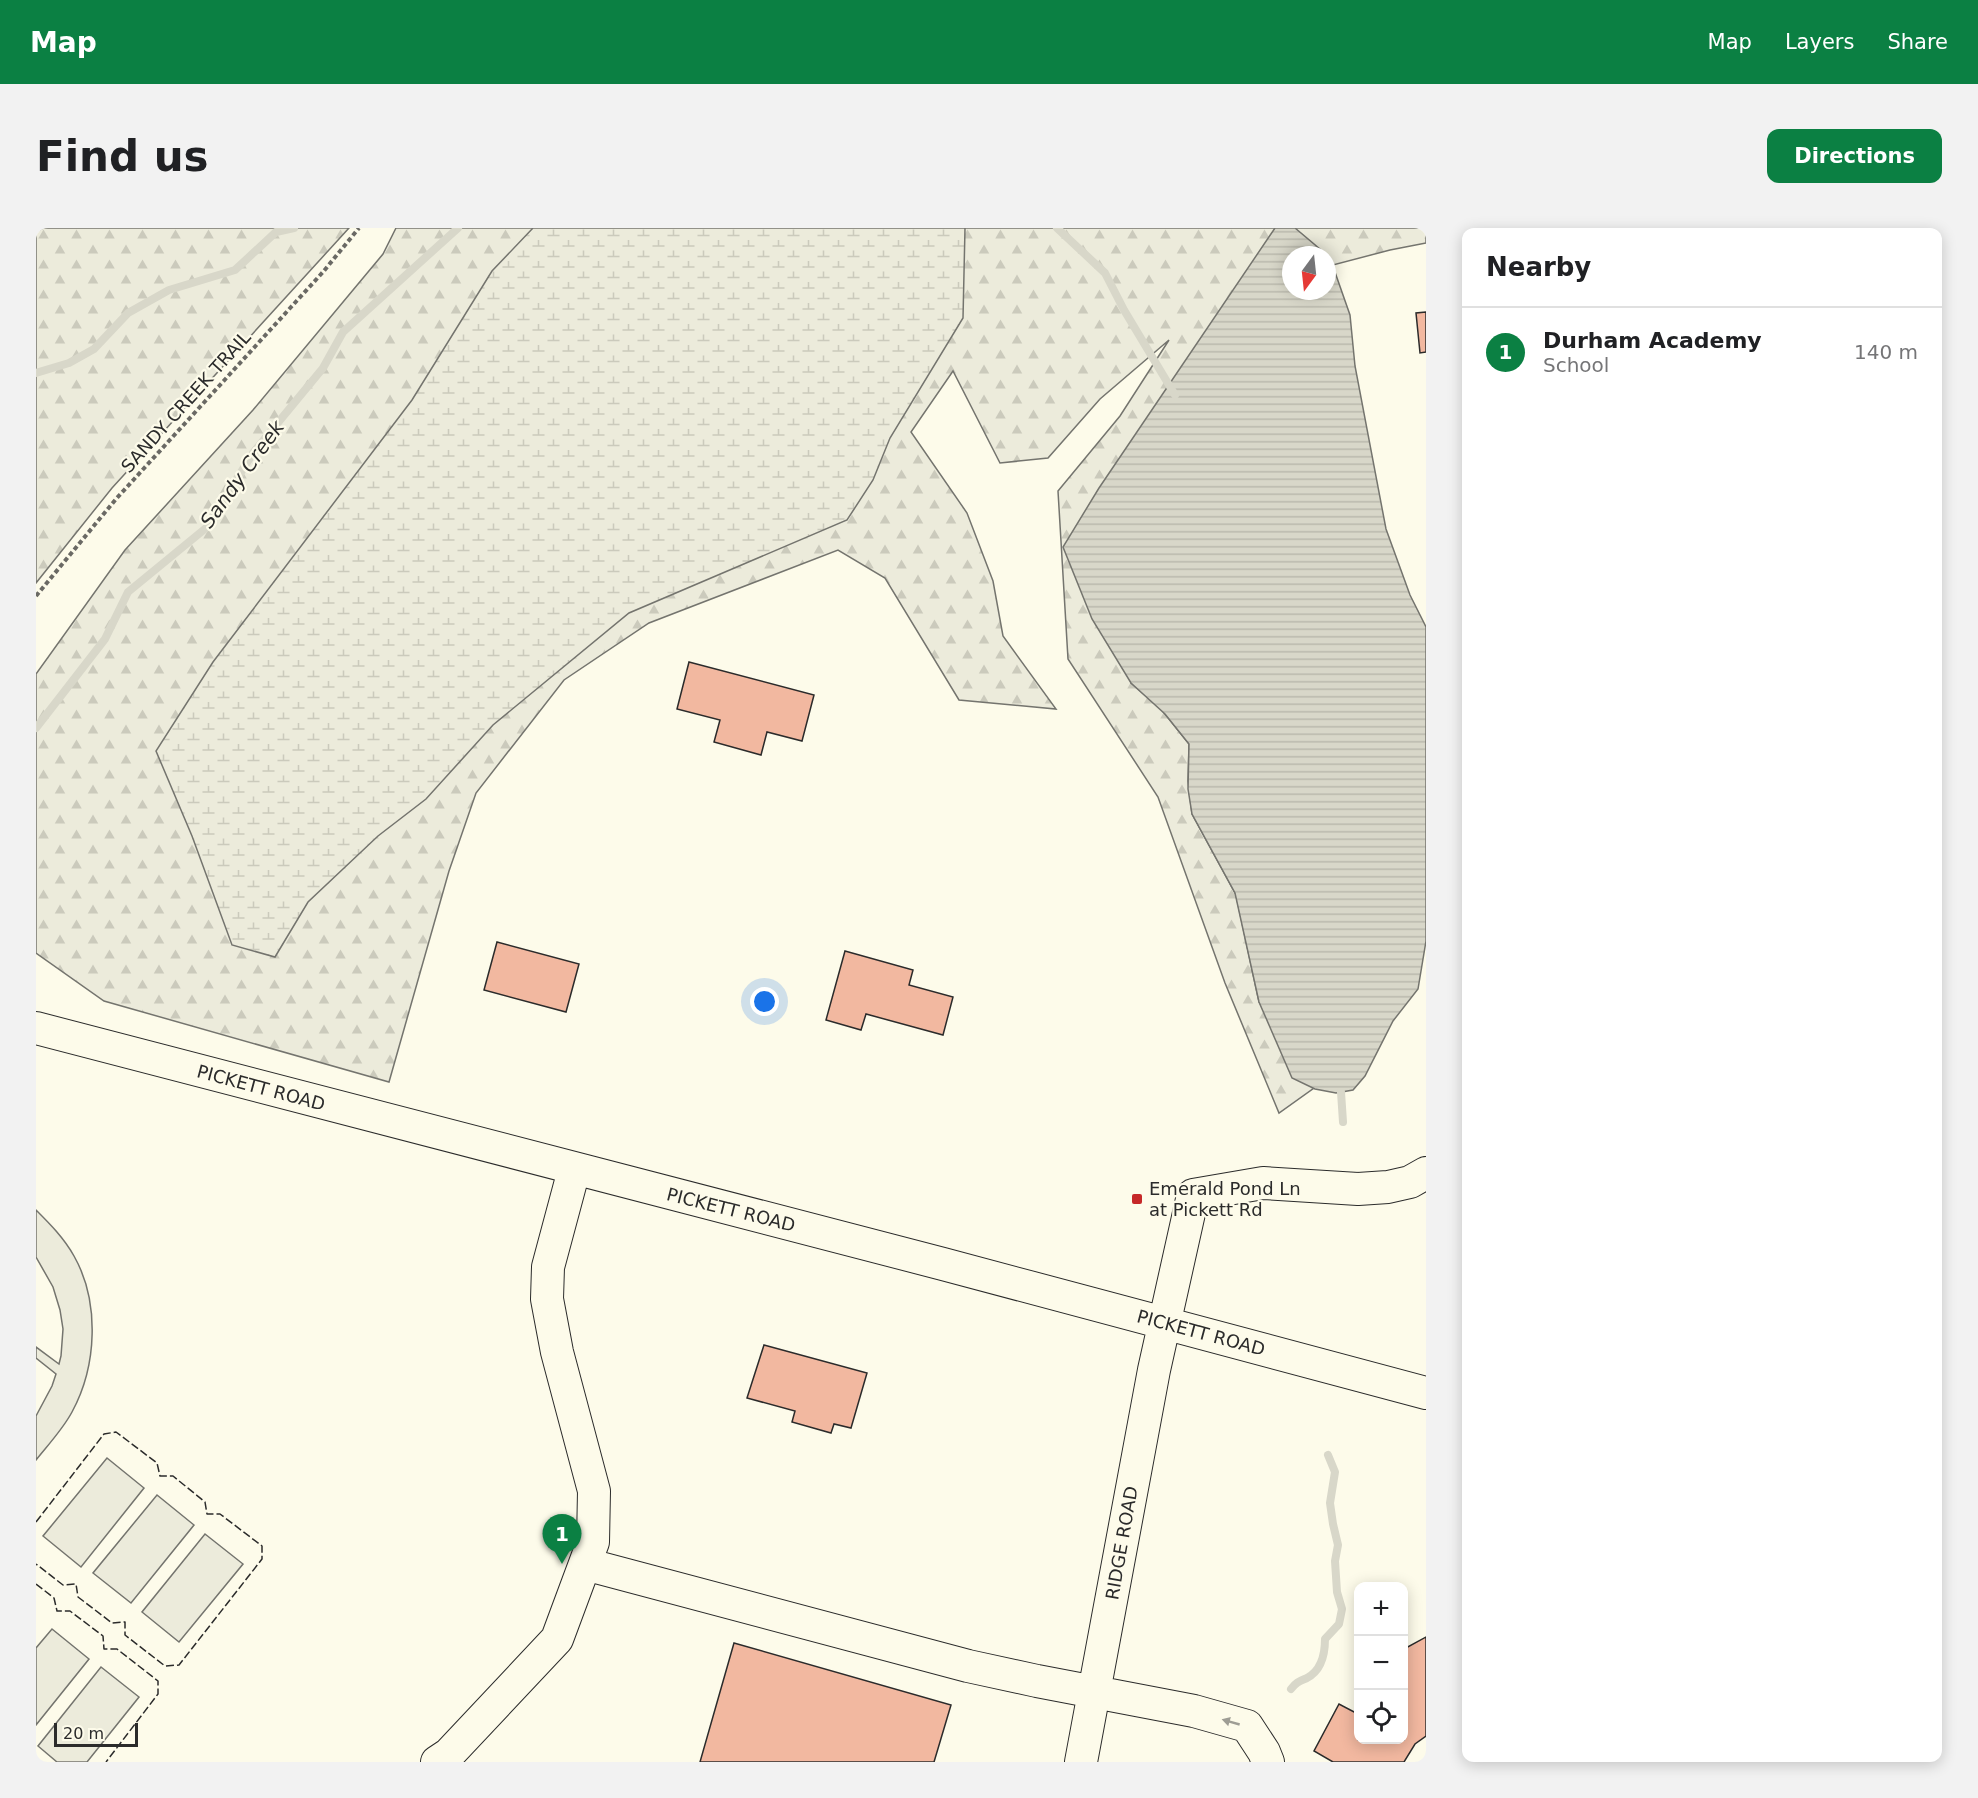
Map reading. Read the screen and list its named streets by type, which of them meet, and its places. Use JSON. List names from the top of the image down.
{
  "streets": {
    "street": ["PICKETT ROAD", "RIDGE ROAD"],
    "path": ["SANDY CREEK TRAIL"]
  },
  "crossings": [
    ["PICKETT ROAD", "RIDGE ROAD"]
  ],
  "water": ["Sandy Creek"],
  "places": {
    "transit": ["Emerald Pond Ln at Pickett Rd"]
  },
  "scale_bar": "20 m",
  "north": "bottom",
  "page": {
    "header": "Map",
    "nav": ["Map", "Layers", "Share"],
    "buttons": "Directions",
    "title": "Find us",
    "heading": "Nearby",
    "list": [
      {
        "mark": "1",
        "name": "Durham Academy",
        "note": "School",
        "value": "140 m"
      }
    ],
    "pins": "1",
    "map_buttons": ["+", "−"],
    "scale": "20 m"
  }
}
